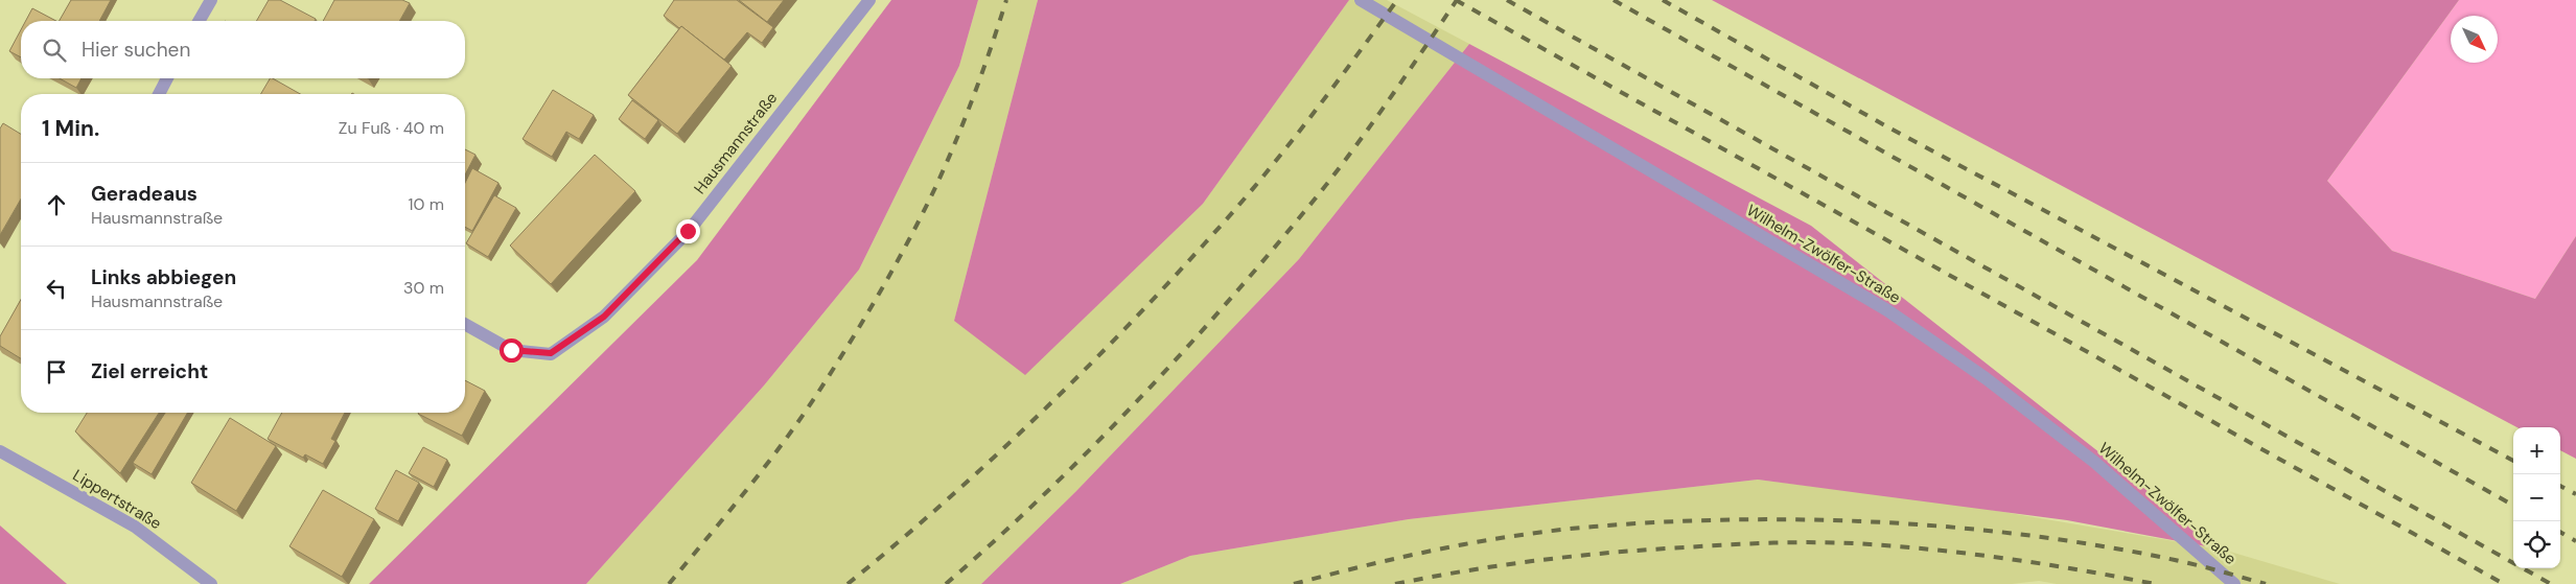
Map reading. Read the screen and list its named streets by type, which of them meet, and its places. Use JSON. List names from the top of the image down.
{
  "streets": {
    "street": ["Hausmannstraße", "Wilhelm-Zwölfer-Straße", "Lippertstraße"]
  },
  "north": "bottom right",
  "page": {
    "search": "Hier suchen",
    "heading": ["1 Min.", "Zu Fuß · 40 m"],
    "list": [
      ["Geradeaus", "Hausmannstraße", "10 m"],
      ["Links abbiegen", "Hausmannstraße", "30 m"],
      "Ziel erreicht"
    ],
    "map_buttons": ["+", "−"]
  }
}
